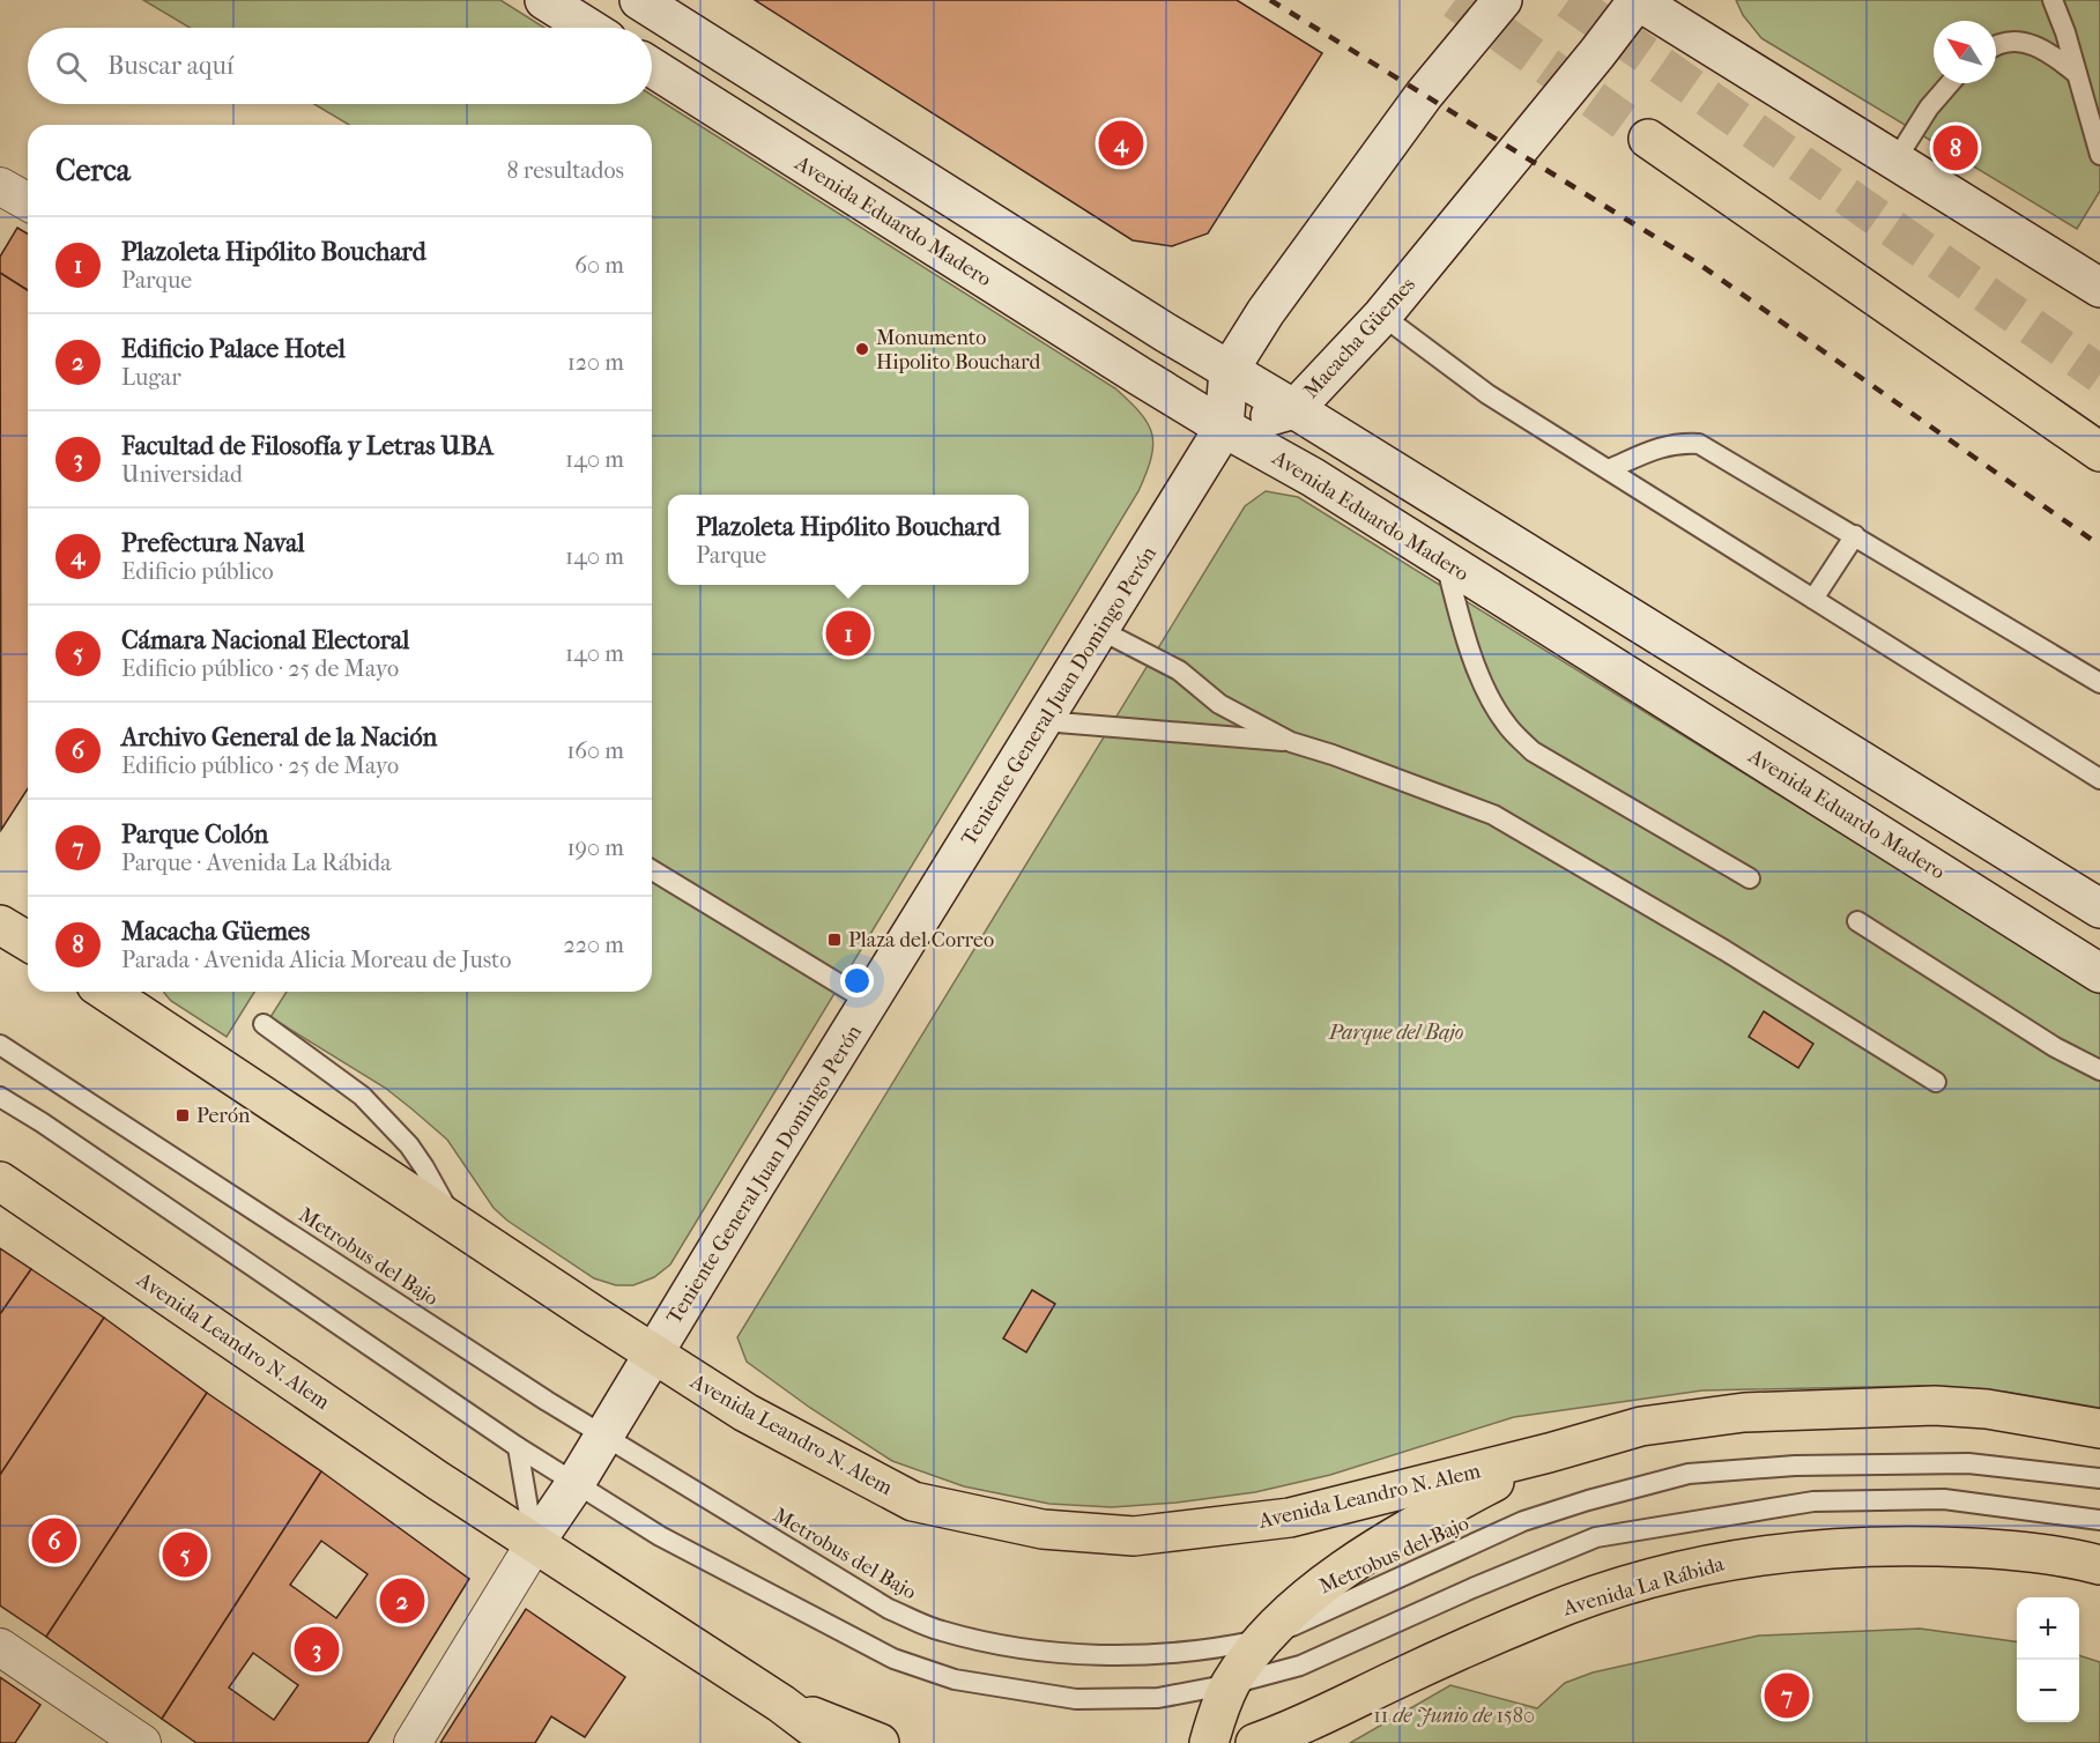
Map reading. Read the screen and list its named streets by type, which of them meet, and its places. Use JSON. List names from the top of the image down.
{
  "streets": {
    "main road": [
      "Avenida Eduardo Madero",
      "Macacha Güemes",
      "Teniente General Juan Domingo Perón",
      "Avenida Leandro N. Alem",
      "Avenida La Rábida"
    ],
    "lane": ["Metrobus del Bajo"]
  },
  "crossings": [
    ["Avenida Eduardo Madero", "Macacha Güemes"],
    ["Avenida Eduardo Madero", "Teniente General Juan Domingo Perón"],
    ["Macacha Güemes", "Teniente General Juan Domingo Perón"],
    ["Teniente General Juan Domingo Perón", "Metrobus del Bajo"],
    ["Teniente General Juan Domingo Perón", "Avenida Leandro N. Alem"]
  ],
  "parks": ["Parque del Bajo", "11 de Junio de 1580"],
  "places": {
    "other": ["Monumento Hipolito Bouchard"],
    "transit": ["Plaza del Correo", "Perón"]
  },
  "north": "top left",
  "page": {
    "search": "Buscar aquí",
    "pins": [
      "4",
      "8",
      "1",
      "6",
      "5",
      "2",
      "3",
      "7"
    ],
    "heading": ["Cerca", "8 resultados"],
    "list": [
      {
        "mark": "1",
        "name": "Plazoleta Hipólito Bouchard",
        "note": "Parque",
        "value": "60 m"
      },
      {
        "mark": "2",
        "name": "Edificio Palace Hotel",
        "note": "Lugar",
        "value": "120 m"
      },
      {
        "mark": "3",
        "name": "Facultad de Filosofía y Letras UBA",
        "note": "Universidad",
        "value": "140 m"
      },
      {
        "mark": "4",
        "name": "Prefectura Naval",
        "note": "Edificio público",
        "value": "140 m"
      },
      {
        "mark": "5",
        "name": "Cámara Nacional Electoral",
        "note": "Edificio público · 25 de Mayo",
        "value": "140 m"
      },
      {
        "mark": "6",
        "name": "Archivo General de la Nación",
        "note": "Edificio público · 25 de Mayo",
        "value": "160 m"
      },
      {
        "mark": "7",
        "name": "Parque Colón",
        "note": "Parque · Avenida La Rábida",
        "value": "190 m"
      },
      {
        "mark": "8",
        "name": "Macacha Güemes",
        "note": "Parada · Avenida Alicia Moreau de Justo",
        "value": "220 m"
      }
    ],
    "popup": ["Plazoleta Hipólito Bouchard", "Parque"],
    "map_buttons": ["+", "−"]
  }
}
